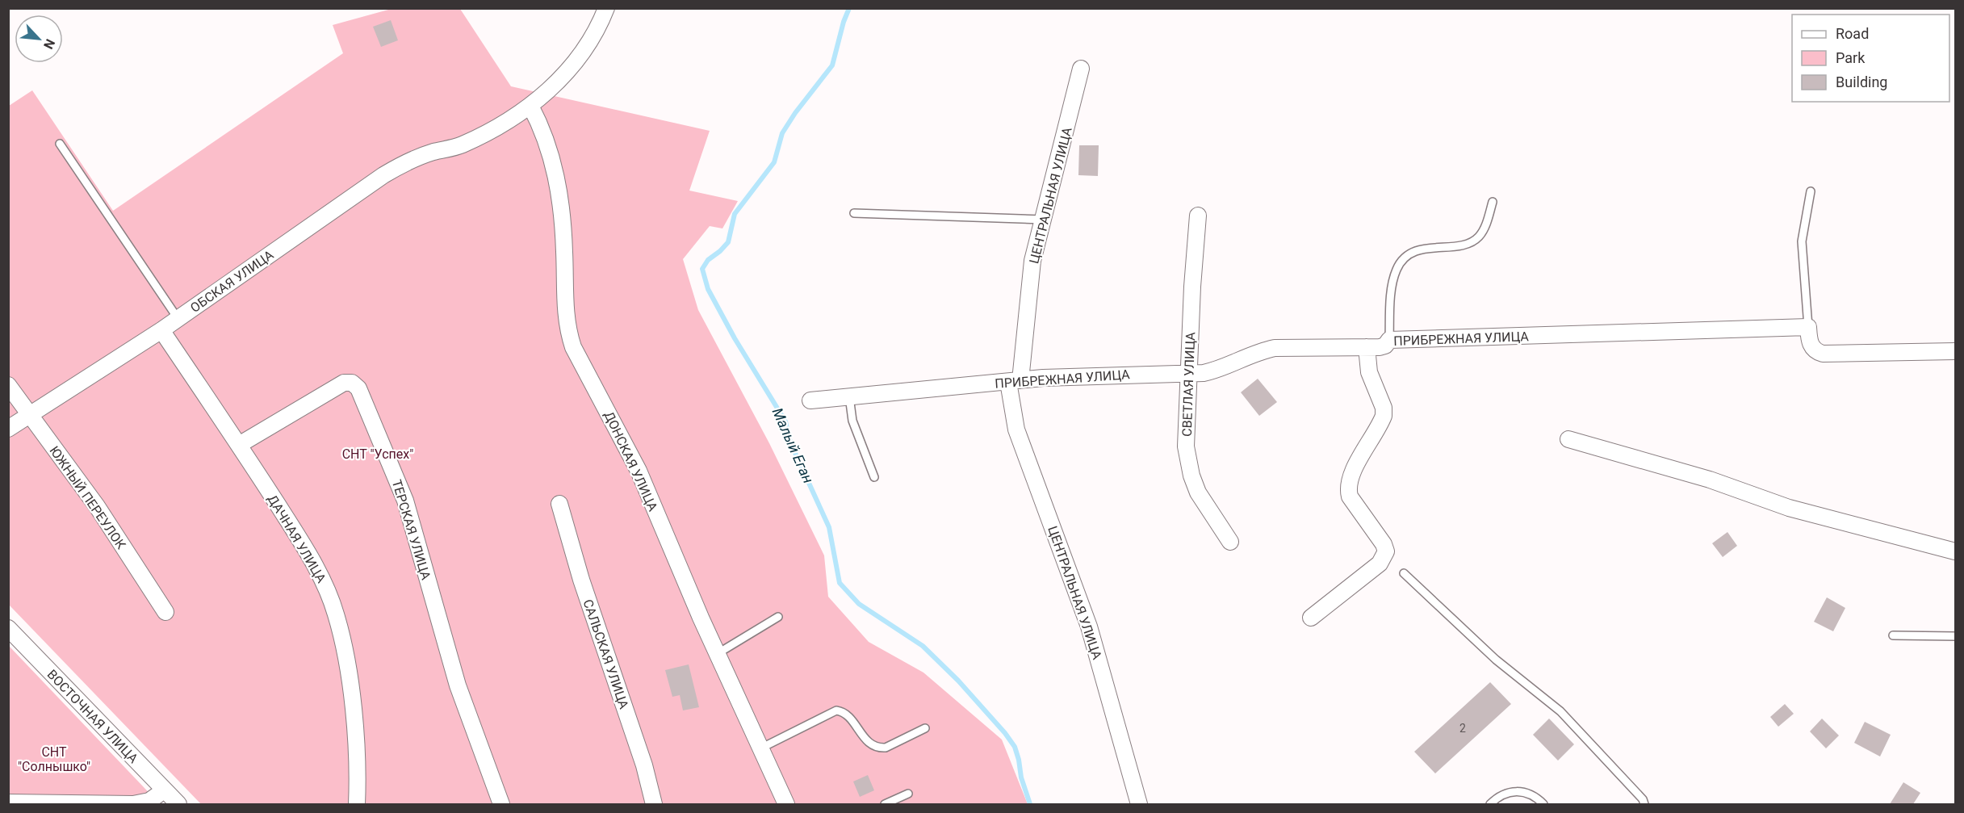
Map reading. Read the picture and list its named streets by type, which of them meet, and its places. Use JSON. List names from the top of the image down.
{
  "streets": {
    "street": [
      "ЦЕНТРАЛЬНАЯ УЛИЦА",
      "ОБСКАЯ УЛИЦА",
      "ПРИБРЕЖНАЯ УЛИЦА",
      "СВЕТЛАЯ УЛИЦА",
      "ДОНСКАЯ УЛИЦА",
      "ЮЖНЫЙ ПЕРЕУЛОК",
      "ТЕРСКАЯ УЛИЦА",
      "ДАЧНАЯ УЛИЦА",
      "САЛЬСКАЯ УЛИЦА",
      "ВОСТОЧНАЯ УЛИЦА"
    ]
  },
  "crossings": [
    ["ЦЕНТРАЛЬНАЯ УЛИЦА", "ПРИБРЕЖНАЯ УЛИЦА"],
    ["ОБСКАЯ УЛИЦА", "ДОНСКАЯ УЛИЦА"],
    ["ОБСКАЯ УЛИЦА", "ЮЖНЫЙ ПЕРЕУЛОК"],
    ["ОБСКАЯ УЛИЦА", "ДАЧНАЯ УЛИЦА"],
    ["ПРИБРЕЖНАЯ УЛИЦА", "СВЕТЛАЯ УЛИЦА"],
    ["ТЕРСКАЯ УЛИЦА", "ДАЧНАЯ УЛИЦА"]
  ],
  "water": ["Малый Еган"],
  "parks": ["СНТ \"Успех\"", "СНТ \"Солнышко\""],
  "house_numbers": ["2"],
  "legend": ["Road", "Park", "Building"],
  "north": "bottom right"
}
